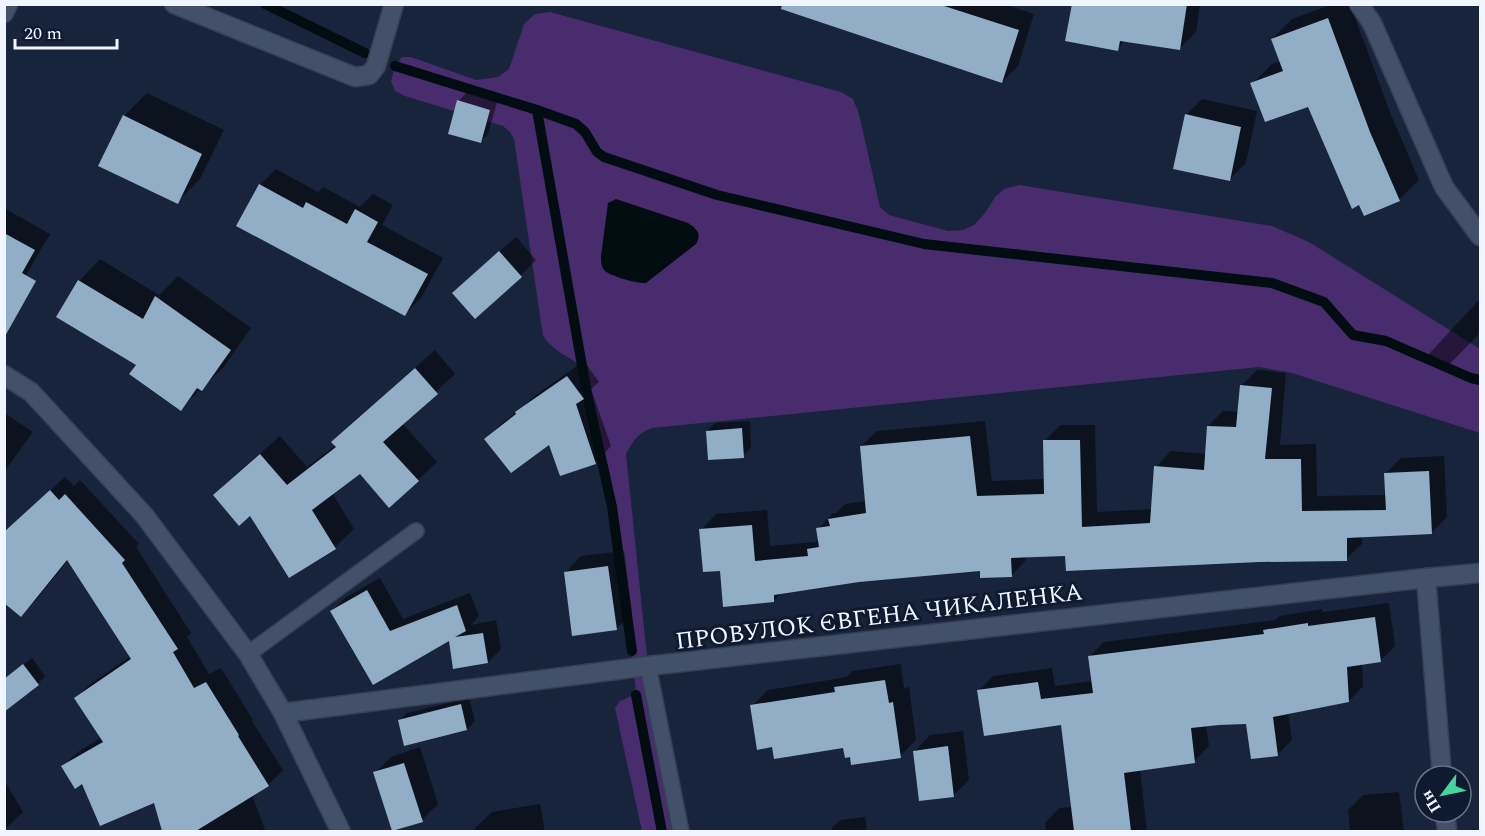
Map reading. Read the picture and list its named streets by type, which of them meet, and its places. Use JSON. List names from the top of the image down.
{
  "streets": {
    "street": ["ПРОВУЛОК ЄВГЕНА ЧИКАЛЕНКА"]
  },
  "scale_bar": "20 m",
  "north": "bottom left"
}
